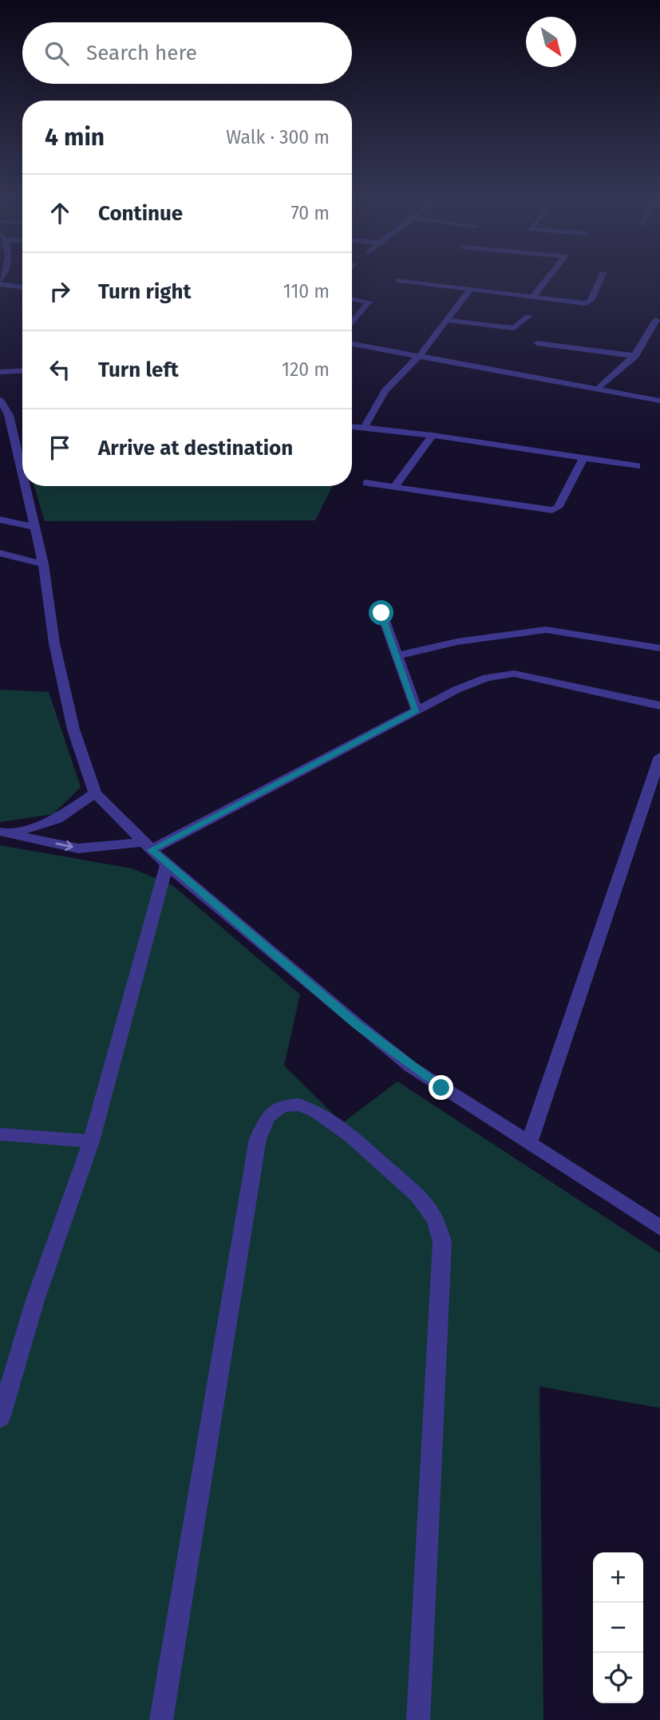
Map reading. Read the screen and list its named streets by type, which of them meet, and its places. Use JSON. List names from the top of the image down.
{
  "north": "bottom right",
  "page": {
    "search": "Search here",
    "heading": ["4 min", "Walk · 300 m"],
    "list": [
      ["Continue", "70 m"],
      ["Turn right", "110 m"],
      ["Turn left", "120 m"],
      "Arrive at destination"
    ],
    "map_buttons": ["+", "−"]
  }
}
